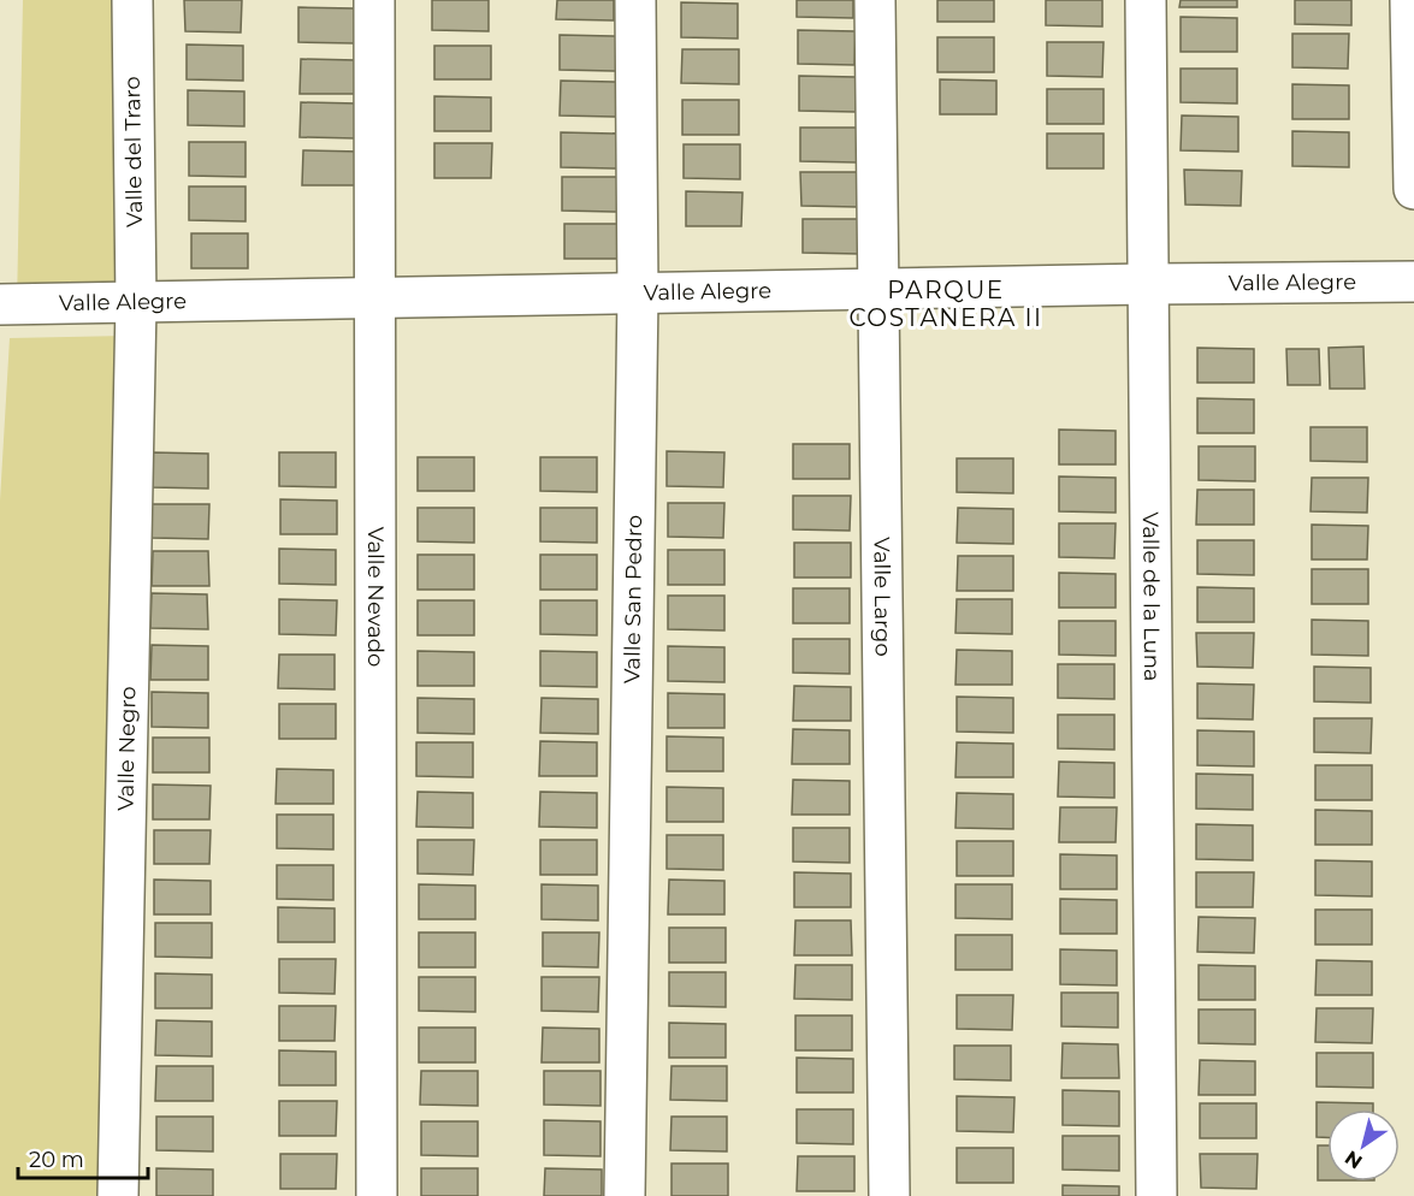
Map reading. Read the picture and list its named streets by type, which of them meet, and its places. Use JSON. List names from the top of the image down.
{
  "streets": {
    "street": [
      "Valle del Traro",
      "Valle Alegre",
      "Valle Nevado",
      "Valle San Pedro",
      "Valle Largo",
      "Valle de la Luna",
      "Valle Negro"
    ]
  },
  "crossings": [
    ["Valle del Traro", "Valle Alegre"],
    ["Valle del Traro", "Valle Negro"],
    ["Valle Alegre", "Valle Nevado"],
    ["Valle Alegre", "Valle San Pedro"],
    ["Valle Alegre", "Valle Largo"],
    ["Valle Alegre", "Valle de la Luna"],
    ["Valle Alegre", "Valle Negro"]
  ],
  "districts": ["PARQUE COSTANERA II"],
  "scale_bar": "20 m",
  "north": "bottom left"
}
